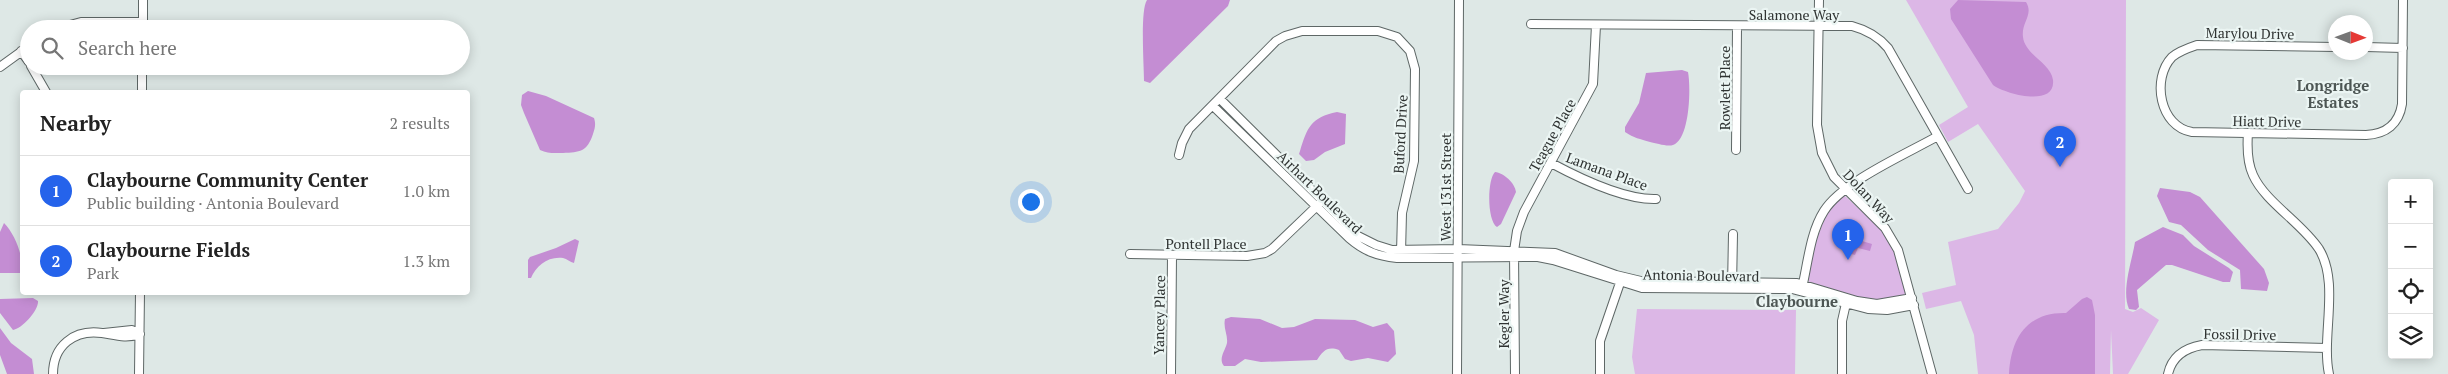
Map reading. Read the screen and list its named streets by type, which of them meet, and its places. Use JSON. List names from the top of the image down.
{
  "streets": {
    "street": [
      "Salamone Way",
      "Marylou Drive",
      "Rowlett Place",
      "Hiatt Drive",
      "Buford Drive",
      "Teague Place",
      "Lamana Place",
      "West 131st Street",
      "Airhart Boulevard",
      "Dolan Way",
      "Pontell Place",
      "Antonia Boulevard",
      "Kegler Way",
      "Yancey Place",
      "Fossil Drive"
    ]
  },
  "crossings": [
    ["Salamone Way", "Rowlett Place"],
    ["Salamone Way", "Teague Place"],
    ["Salamone Way", "Dolan Way"],
    ["Marylou Drive", "Hiatt Drive"],
    ["Buford Drive", "Airhart Boulevard"],
    ["Teague Place", "Lamana Place"],
    ["Teague Place", "Antonia Boulevard"],
    ["Teague Place", "Kegler Way"],
    ["West 131st Street", "Airhart Boulevard"],
    ["West 131st Street", "Antonia Boulevard"],
    ["Airhart Boulevard", "Pontell Place"],
    ["Airhart Boulevard", "Antonia Boulevard"],
    ["Dolan Way", "Antonia Boulevard"],
    ["Pontell Place", "Yancey Place"],
    ["Antonia Boulevard", "Kegler Way"]
  ],
  "districts": ["Longridge Estates", "Claybourne"],
  "north": "right",
  "page": {
    "search": "Search here",
    "heading": ["Nearby", "2 results"],
    "pins": ["2", "1"],
    "list": [
      {
        "mark": "1",
        "name": "Claybourne Community Center",
        "note": "Public building · Antonia Boulevard",
        "value": "1.0 km"
      },
      {
        "mark": "2",
        "name": "Claybourne Fields",
        "note": "Park",
        "value": "1.3 km"
      }
    ],
    "map_buttons": ["+", "−"]
  }
}
